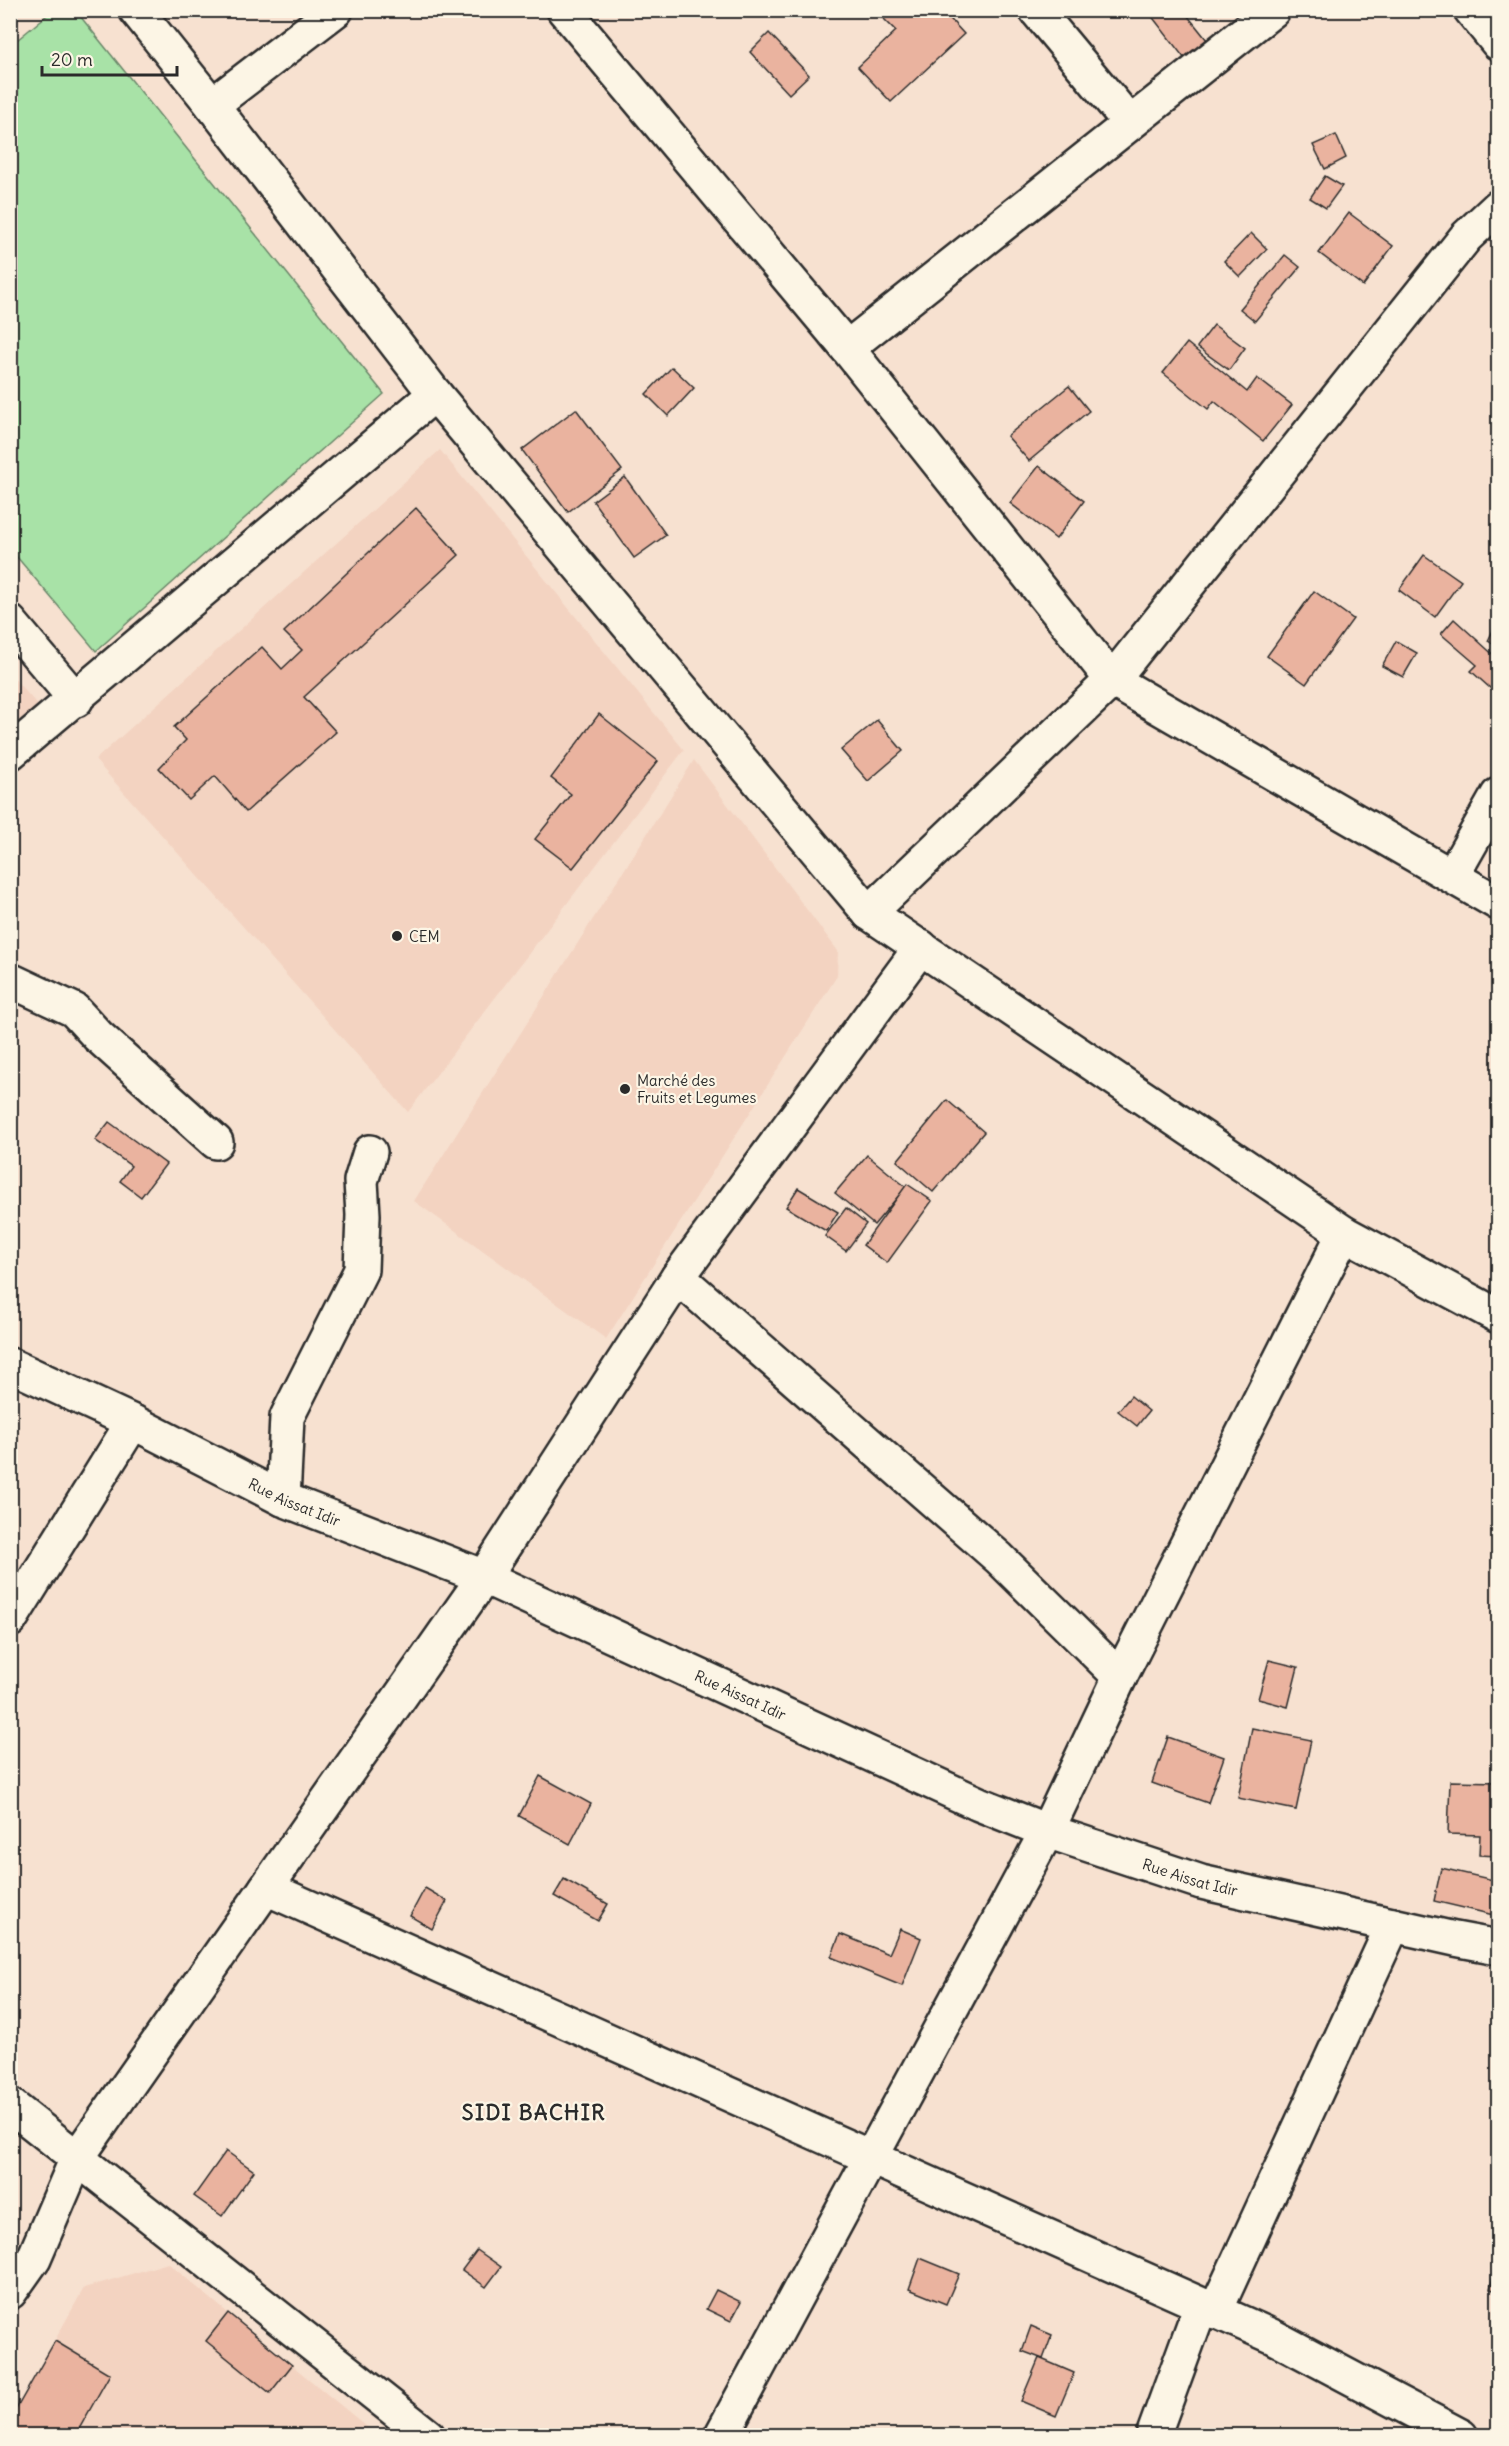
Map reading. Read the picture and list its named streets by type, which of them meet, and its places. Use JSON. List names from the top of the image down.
{
  "streets": {
    "street": ["Rue Aissat Idir"]
  },
  "districts": ["SIDI BACHIR"],
  "places": ["CEM", "Marché des Fruits et Legumes"],
  "scale_bar": "20 m"
}
